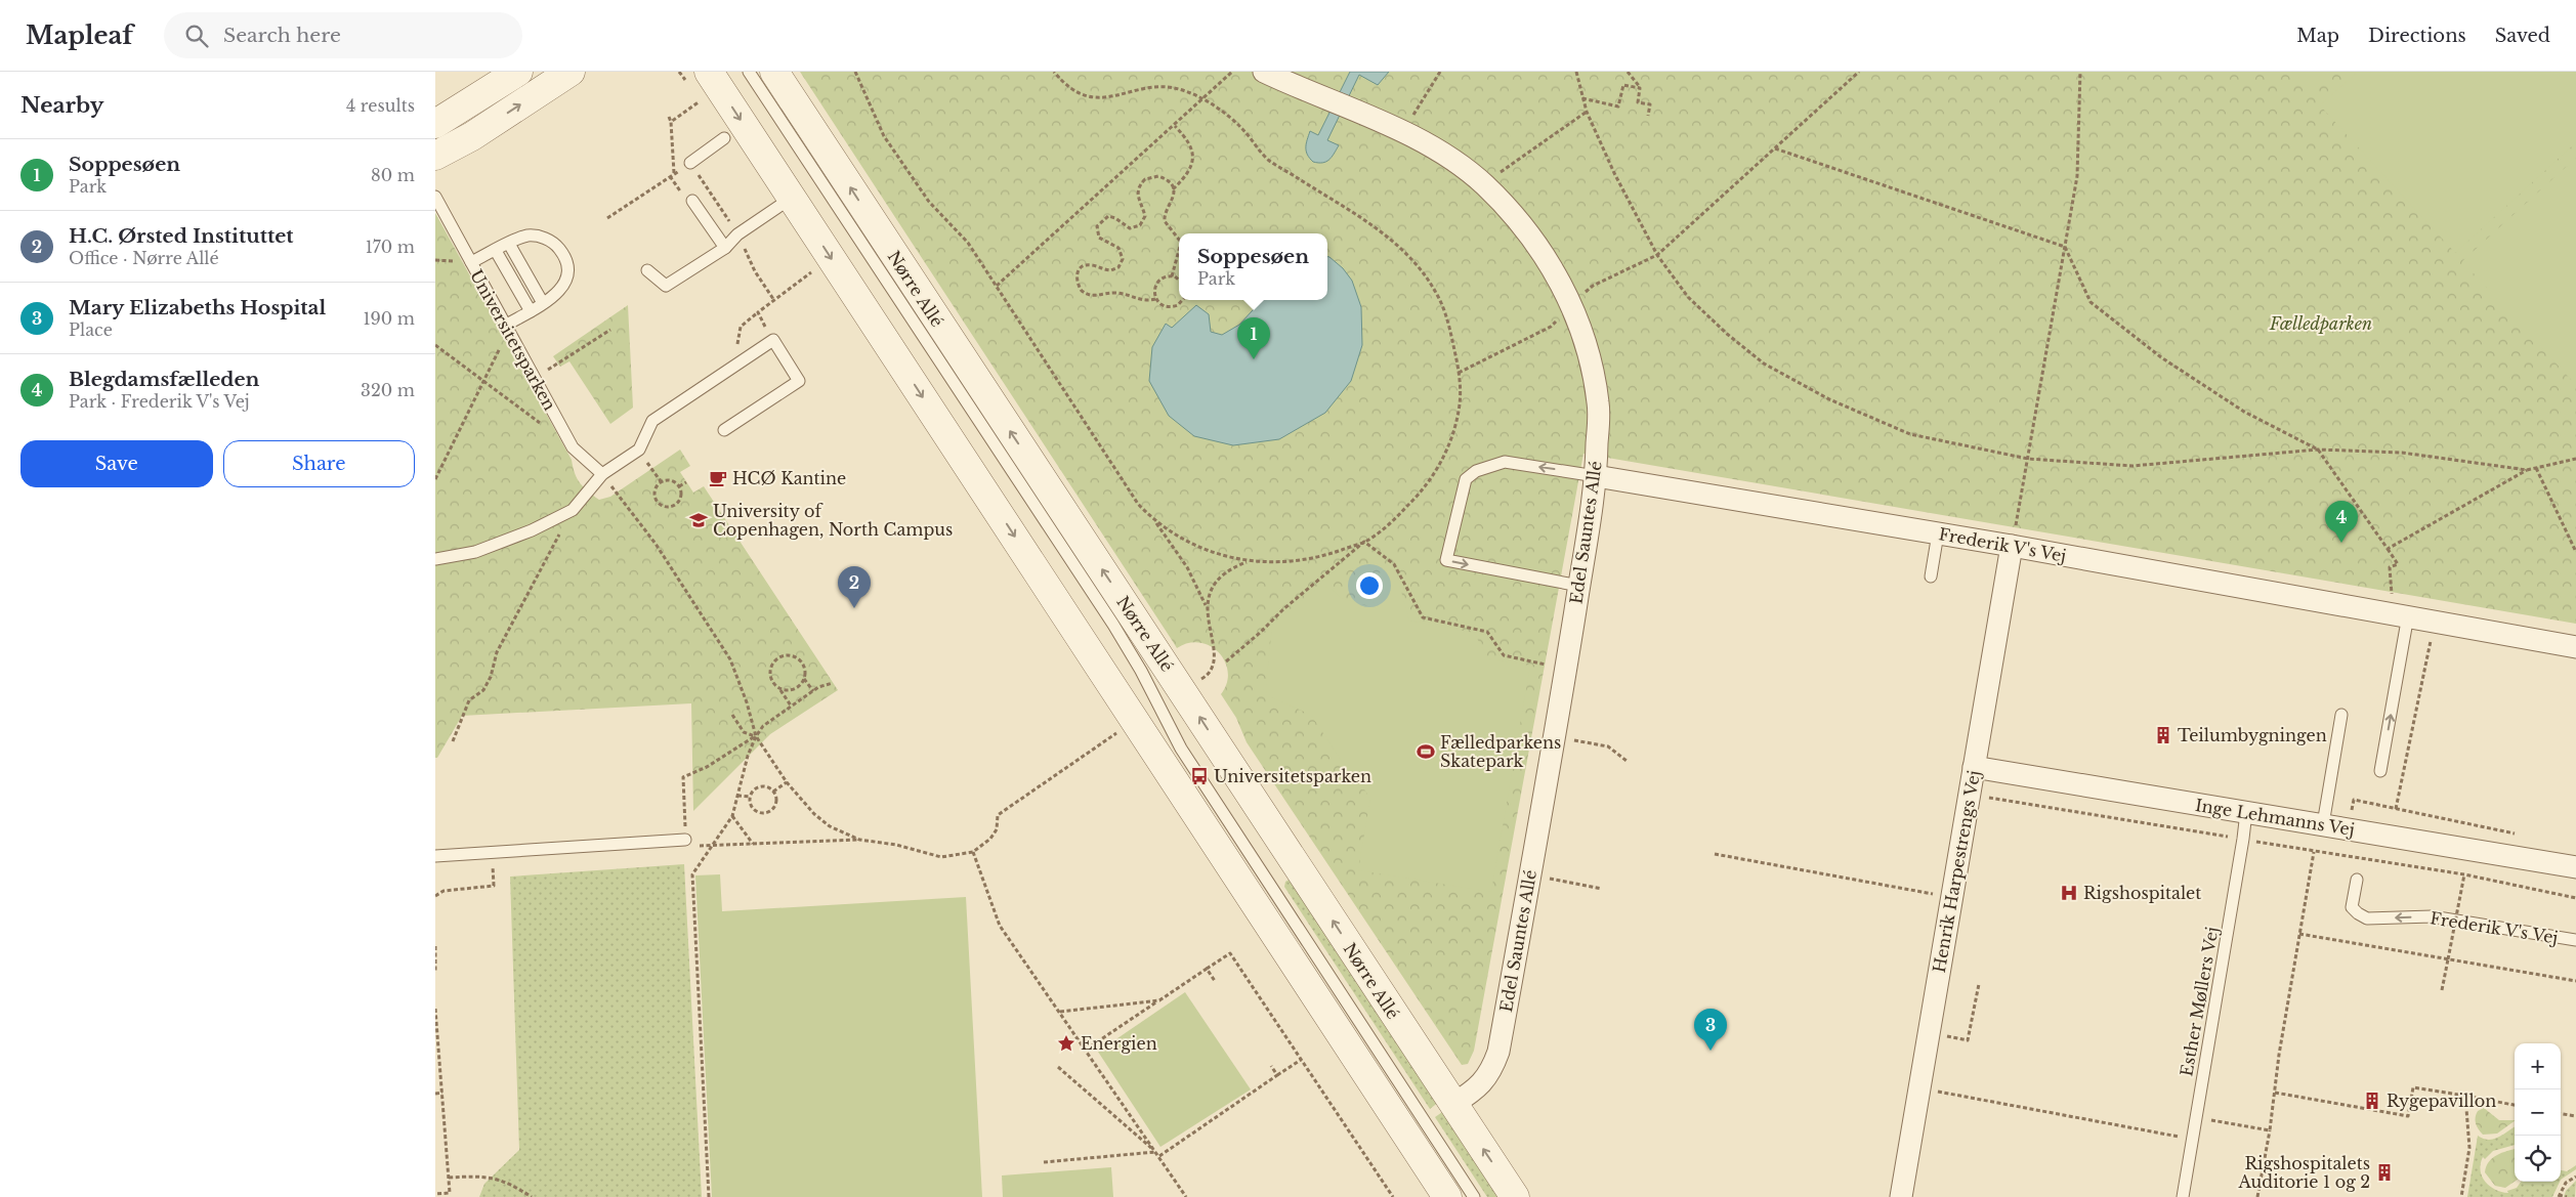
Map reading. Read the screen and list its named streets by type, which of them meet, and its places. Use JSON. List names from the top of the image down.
{
  "streets": {
    "street": [
      "Nørre Allé",
      "Edel Sauntes Allé",
      "Frederik V's Vej",
      "Inge Lehmanns Vej",
      "Henrik Harpestrengs Vej"
    ],
    "lane": ["Universitetsparken", "Esther Møllers Vej"]
  },
  "crossings": [
    ["Nørre Allé", "Edel Sauntes Allé"],
    ["Edel Sauntes Allé", "Frederik V's Vej"],
    ["Frederik V's Vej", "Henrik Harpestrengs Vej"],
    ["Inge Lehmanns Vej", "Henrik Harpestrengs Vej"],
    ["Inge Lehmanns Vej", "Esther Møllers Vej"]
  ],
  "parks": ["Fælledparken"],
  "places": {
    "cafe": ["HCØ Kantine"],
    "school or university": ["University of Copenhagen, North Campus"],
    "building": ["Teilumbygningen", "Rygepavillon", "Rigshospitalets Auditorie 1 og 2"],
    "sports": ["Fælledparkens Skatepark"],
    "bus stop": ["Universitetsparken"],
    "hospital": ["Rigshospitalet"],
    "place": ["Energien"]
  },
  "page": {
    "header": "Mapleaf",
    "search": "Search here",
    "nav": ["Map", "Directions", "Saved"],
    "heading": ["Nearby", "4 results"],
    "list": [
      {
        "mark": "1",
        "name": "Soppesøen",
        "note": "Park",
        "value": "80 m"
      },
      {
        "mark": "2",
        "name": "H.C. Ørsted Instituttet",
        "note": "Office · Nørre Allé",
        "value": "170 m"
      },
      {
        "mark": "3",
        "name": "Mary Elizabeths Hospital",
        "note": "Place",
        "value": "190 m"
      },
      {
        "mark": "4",
        "name": "Blegdamsfælleden",
        "note": "Park · Frederik V's Vej",
        "value": "320 m"
      }
    ],
    "popup": ["Soppesøen", "Park"],
    "pins": [
      "1",
      "4",
      "2",
      "3"
    ],
    "buttons": ["Save", "Share"],
    "map_buttons": ["+", "−"]
  }
}
